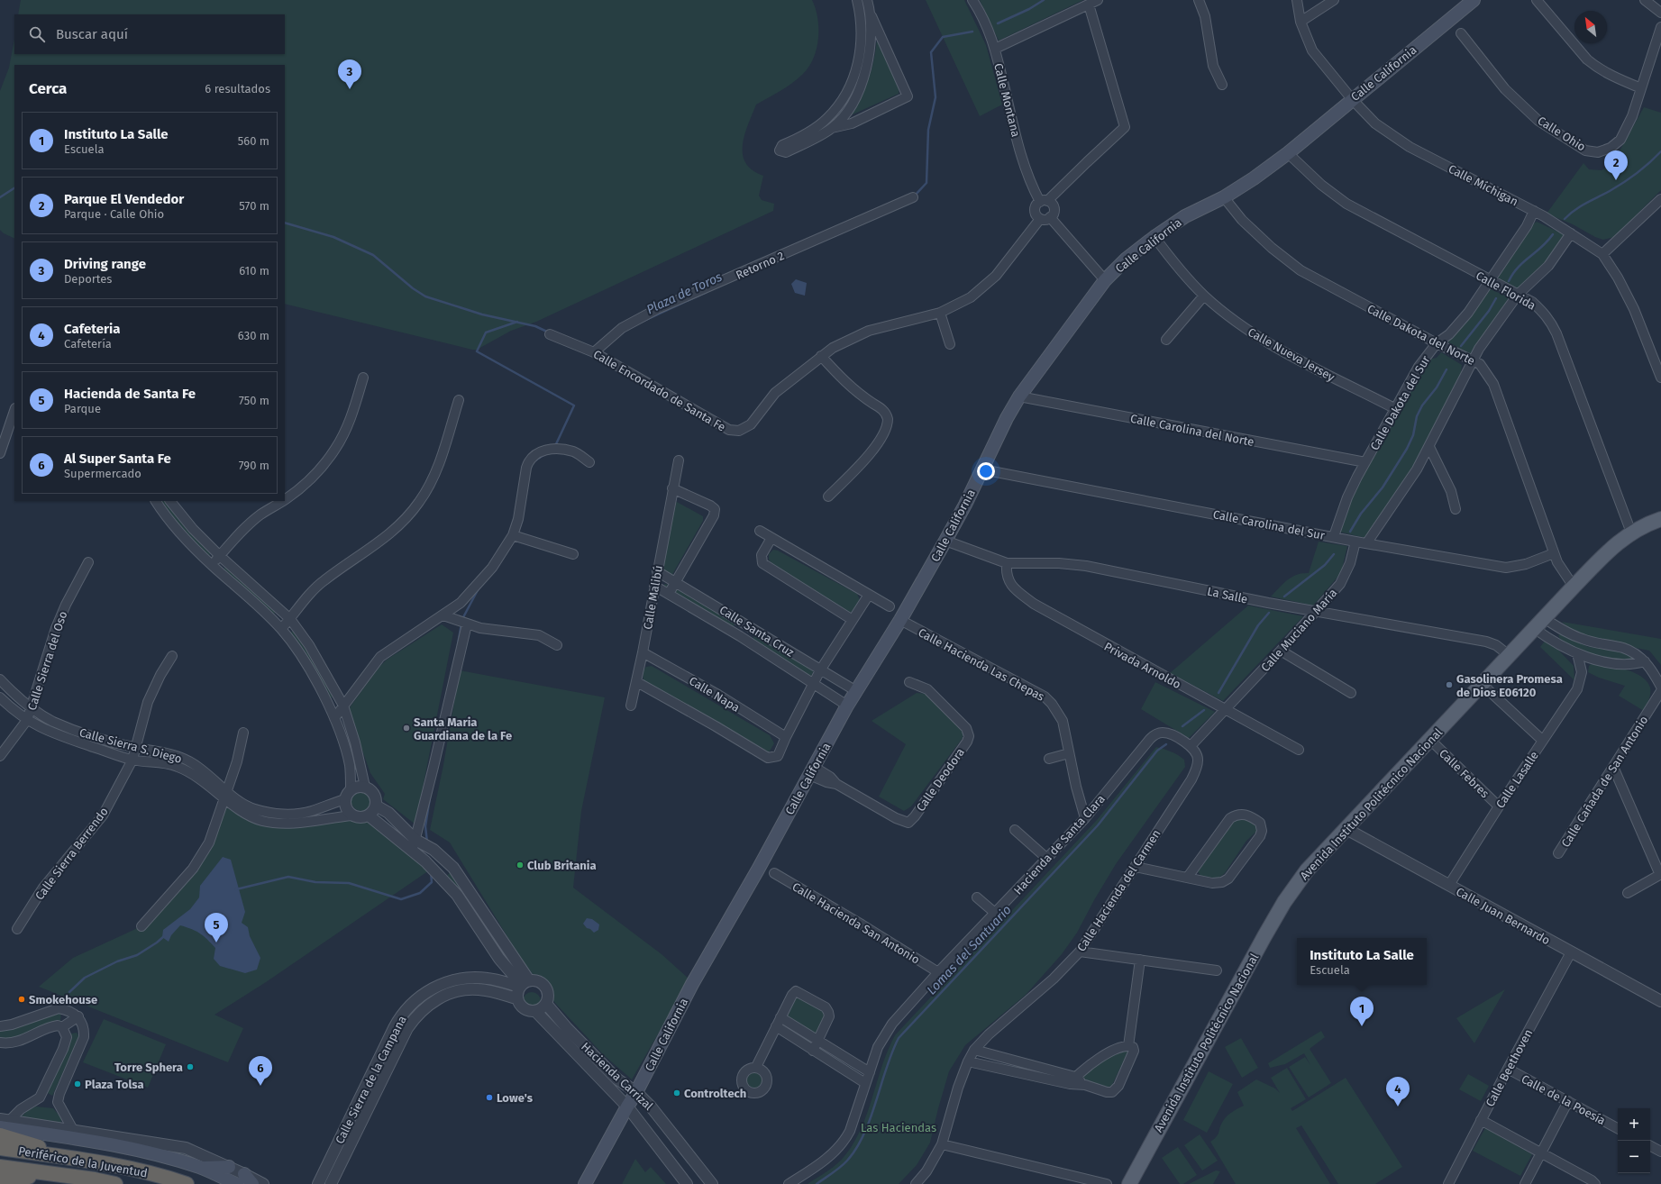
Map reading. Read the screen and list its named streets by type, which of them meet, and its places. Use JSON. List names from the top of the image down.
{
  "streets": {
    "highway": ["Periférico de la Juventud"],
    "main road": ["Calle California", "Avenida Instituto Politécnico Nacional"],
    "street": [
      "Calle Montana",
      "Calle Ohio",
      "Calle Míchigan",
      "Retorno 2",
      "Calle Florida",
      "Calle Dakota del Norte",
      "Calle Nueva Jersey",
      "Calle Encordado de Santa Fe",
      "Calle Dakota del Sur",
      "Calle Carolina del Norte",
      "Calle Carolina del Sur",
      "La Salle",
      "Calle Malibú",
      "Calle Muciano María",
      "Calle Santa Cruz",
      "Calle Sierra del Oso",
      "Calle Hacienda Las Chepas",
      "Privada Arnoldo",
      "Calle Napa",
      "Calle Sierra S. Diego",
      "Calle Febres",
      "Calle Deodora",
      "Calle Lasalle",
      "Calle Cañada de San Antonio",
      "Hacienda de Santa Clara",
      "Calle Sierra Berrendo",
      "Calle Hacienda del Carmen",
      "Calle Juan Bernardo",
      "Calle Hacienda San Antonio",
      "Calle Beethoven",
      "Hacienda Carrizal",
      "Calle Sierra de la Campana",
      "Calle de la Poesía"
    ]
  },
  "crossings": [
    ["Calle California", "Calle Míchigan"],
    ["Calle California", "Calle Florida"],
    ["Calle California", "Calle Dakota del Norte"],
    ["Calle California", "Calle Nueva Jersey"],
    ["Calle California", "Calle Carolina del Norte"],
    ["Calle California", "Calle Carolina del Sur"],
    ["Calle California", "La Salle"],
    ["Calle California", "Calle Santa Cruz"],
    ["Calle California", "Calle Hacienda Las Chepas"],
    ["Calle California", "Calle Deodora"],
    ["Calle California", "Hacienda Carrizal"],
    ["Calle Montana", "Calle Encordado de Santa Fe"],
    ["Calle Míchigan", "Calle Dakota del Sur"],
    ["Retorno 2", "Calle Encordado de Santa Fe"],
    ["Calle Florida", "Calle Dakota del Sur"],
    ["Calle Florida", "Avenida Instituto Politécnico Nacional"],
    ["Calle Dakota del Norte", "Calle Dakota del Sur"],
    ["Calle Dakota del Norte", "Calle Carolina del Sur"],
    ["Calle Dakota del Norte", "Avenida Instituto Politécnico Nacional"],
    ["Calle Nueva Jersey", "Calle Dakota del Sur"],
    ["Calle Dakota del Sur", "Calle Carolina del Norte"],
    ["Calle Dakota del Sur", "Calle Carolina del Sur"],
    ["Calle Carolina del Sur", "Calle Muciano María"],
    ["La Salle", "Calle Muciano María"],
    ["La Salle", "Privada Arnoldo"],
    ["La Salle", "Avenida Instituto Politécnico Nacional"],
    ["Calle Malibú", "Calle Santa Cruz"],
    ["Calle Malibú", "Calle Napa"],
    ["Calle Muciano María", "Privada Arnoldo"],
    ["Calle Muciano María", "Hacienda de Santa Clara"],
    ["Calle Muciano María", "Calle Hacienda del Carmen"],
    ["Calle Sierra del Oso", "Calle Sierra S. Diego"],
    ["Calle Hacienda Las Chepas", "Hacienda de Santa Clara"],
    ["Calle Sierra S. Diego", "Calle Sierra Berrendo"],
    ["Calle Febres", "Calle Lasalle"],
    ["Calle Febres", "Avenida Instituto Politécnico Nacional"],
    ["Calle Lasalle", "Calle Juan Bernardo"],
    ["Avenida Instituto Politécnico Nacional", "Calle Juan Bernardo"],
    ["Hacienda de Santa Clara", "Calle Hacienda del Carmen"],
    ["Hacienda de Santa Clara", "Calle Hacienda San Antonio"],
    ["Calle Juan Bernardo", "Calle Beethoven"],
    ["Calle Beethoven", "Calle de la Poesía"],
    ["Hacienda Carrizal", "Calle Sierra de la Campana"]
  ],
  "water": ["Plaza de Toros", "Lomas del Santuario"],
  "parks": ["Las Haciendas"],
  "places": [
    "Gasolinera Promesa de Dios E06120",
    "Santa Maria Guardiana de la Fe",
    "Club Britania",
    "Smokehouse",
    "Torre Sphera",
    "Plaza Tolsa",
    "Controltech",
    "Lowe's"
  ],
  "north": "top left",
  "page": {
    "search": "Buscar aquí",
    "pins": [
      "3",
      "2",
      "5",
      "1",
      "6",
      "4"
    ],
    "heading": ["Cerca", "6 resultados"],
    "list": [
      {
        "mark": "1",
        "name": "Instituto La Salle",
        "note": "Escuela",
        "value": "560 m"
      },
      {
        "mark": "2",
        "name": "Parque El Vendedor",
        "note": "Parque · Calle Ohio",
        "value": "570 m"
      },
      {
        "mark": "3",
        "name": "Driving range",
        "note": "Deportes",
        "value": "610 m"
      },
      {
        "mark": "4",
        "name": "Cafeteria",
        "note": "Cafetería",
        "value": "630 m"
      },
      {
        "mark": "5",
        "name": "Hacienda de Santa Fe",
        "note": "Parque",
        "value": "750 m"
      },
      {
        "mark": "6",
        "name": "Al Super Santa Fe",
        "note": "Supermercado",
        "value": "790 m"
      }
    ],
    "popup": ["Instituto La Salle", "Escuela"],
    "map_buttons": ["+", "−"]
  }
}
